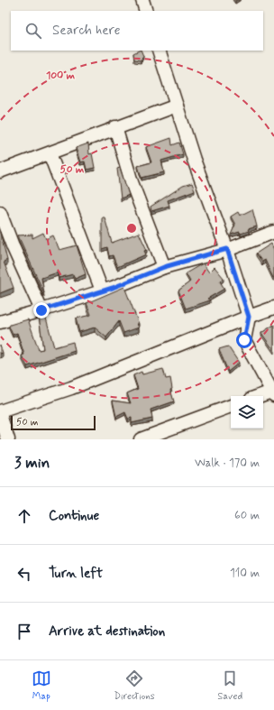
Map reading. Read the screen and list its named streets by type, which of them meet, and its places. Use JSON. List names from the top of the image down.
{
  "scale_bar": "50 m",
  "page": {
    "search": "Search here",
    "scale": "50 m",
    "heading": ["3 min", "Walk · 170 m"],
    "list": [
      ["Continue", "60 m"],
      ["Turn left", "110 m"],
      "Arrive at destination"
    ],
    "nav": ["Map", "Directions", "Saved"]
  },
  "rings": ["100 m", "50 m"]
}
